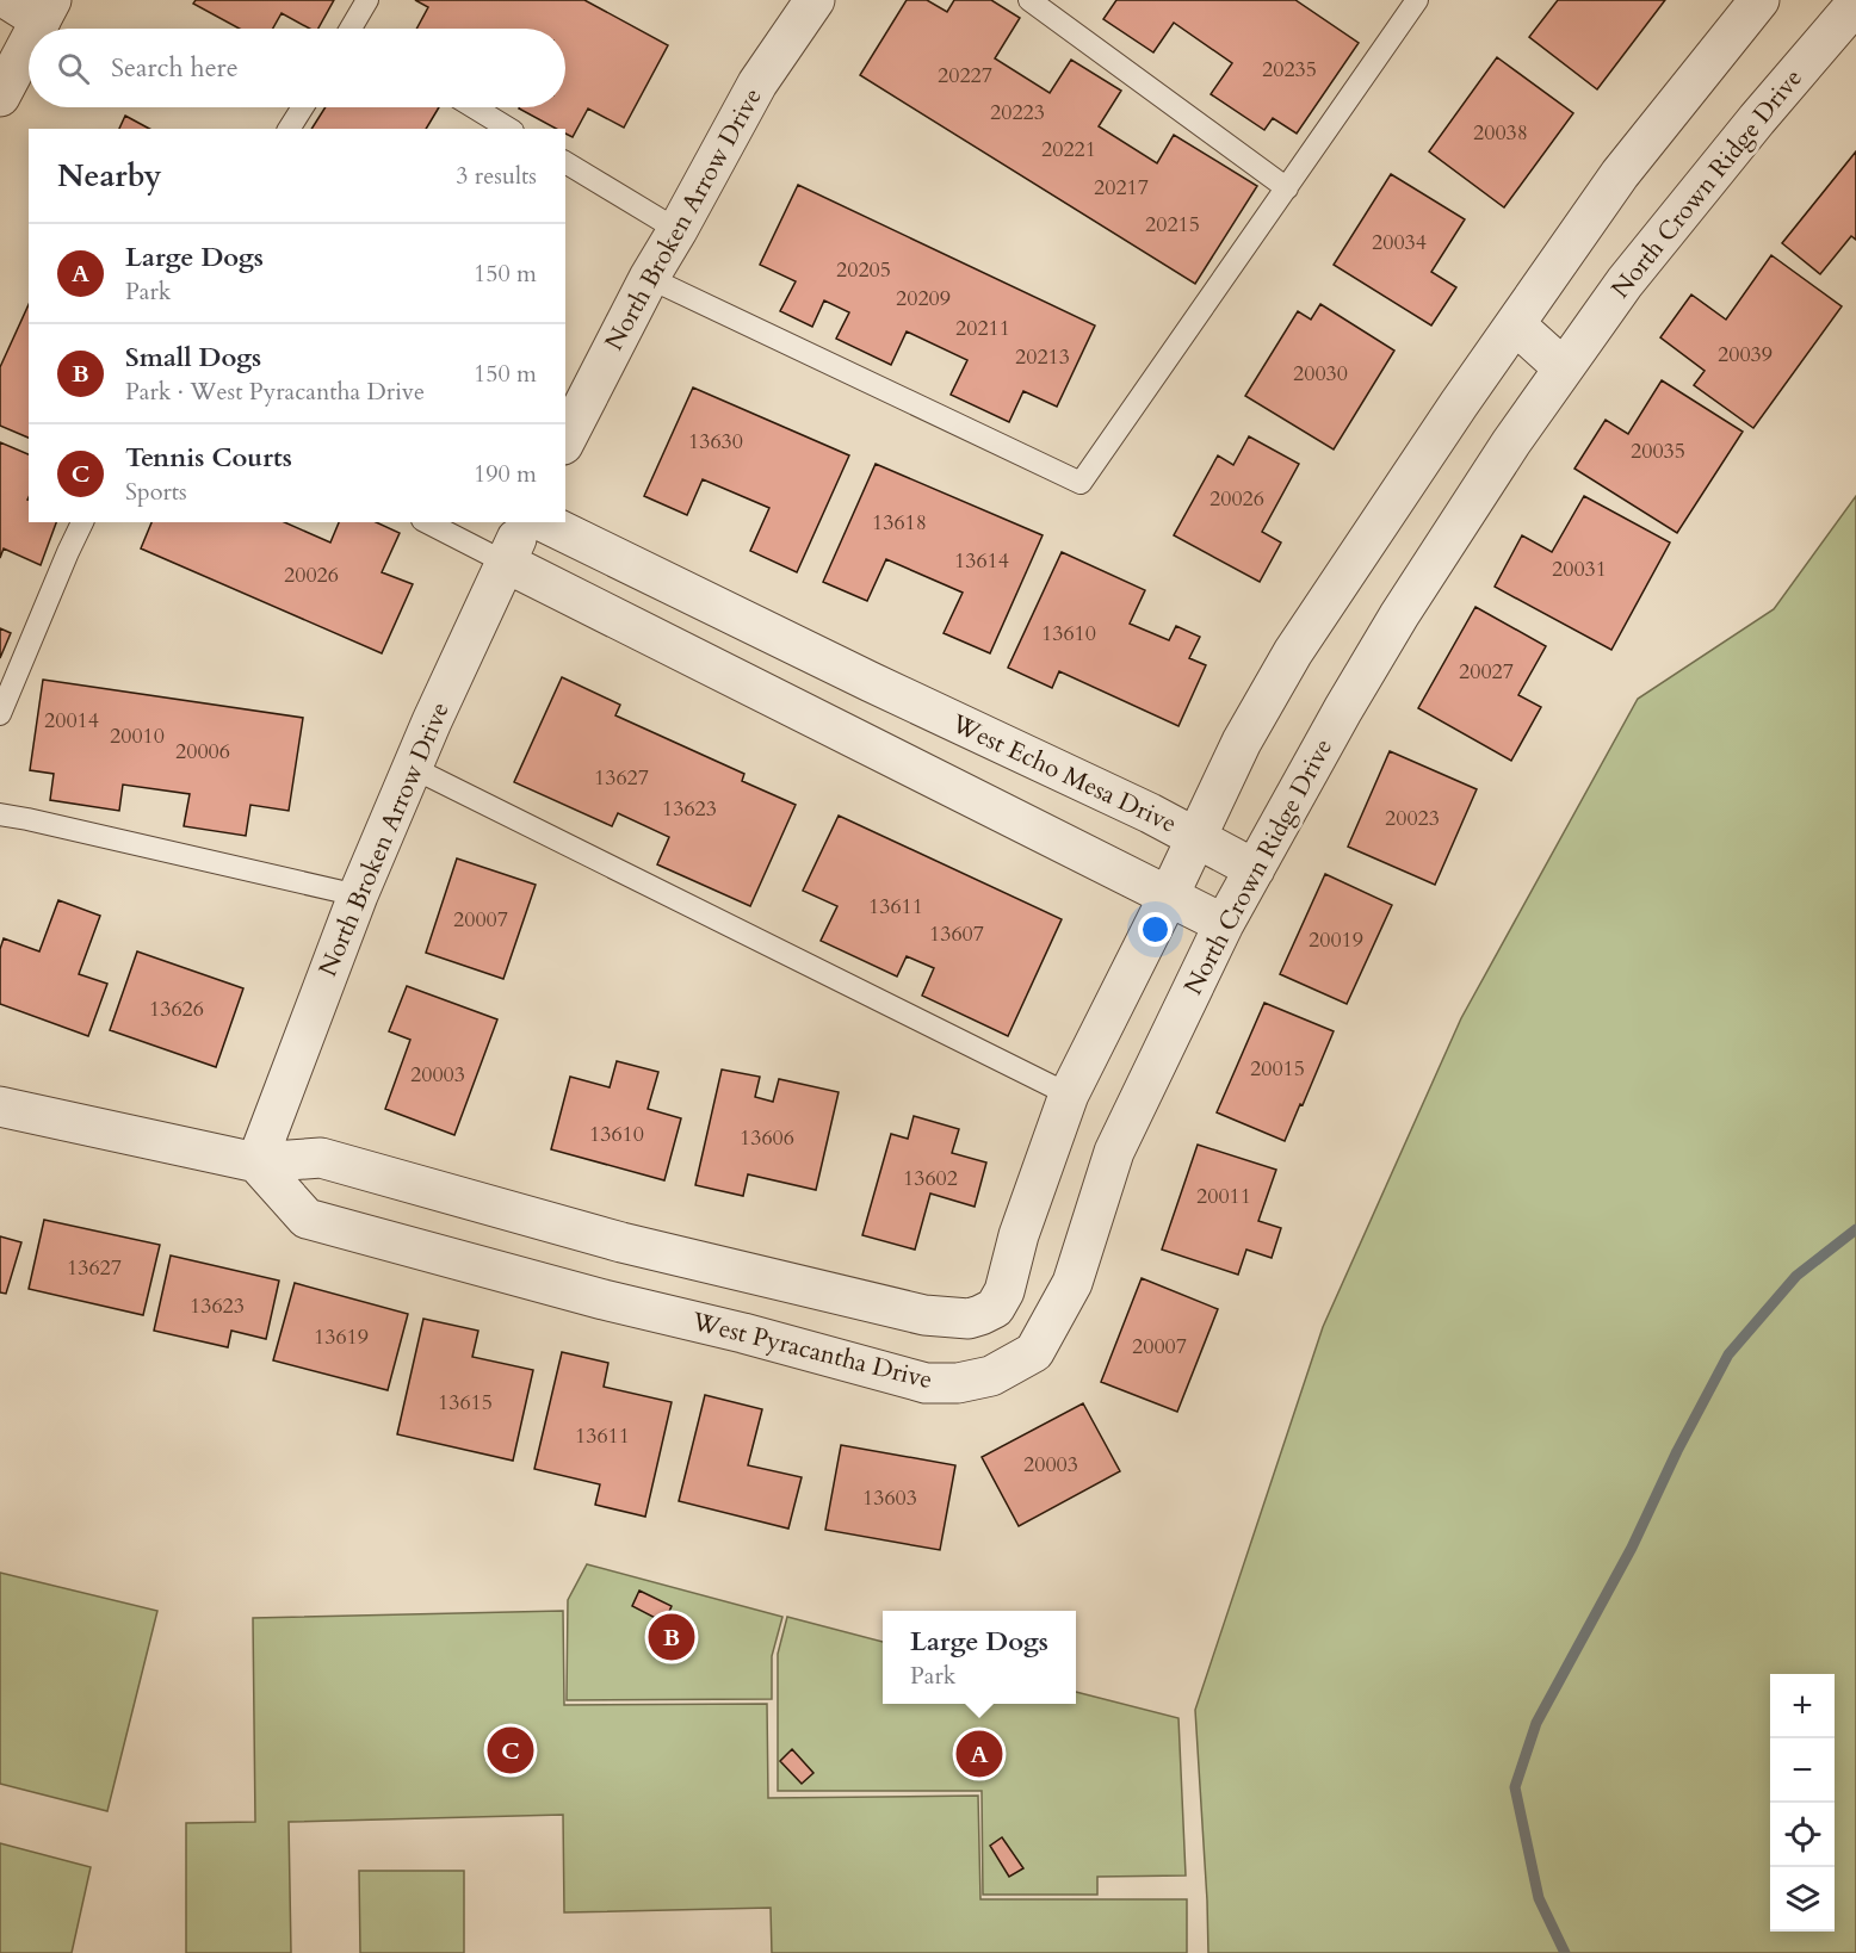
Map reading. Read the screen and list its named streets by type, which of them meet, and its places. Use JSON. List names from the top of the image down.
{
  "streets": {
    "street": [
      "North Crown Ridge Drive",
      "North Broken Arrow Drive",
      "West Echo Mesa Drive",
      "West Pyracantha Drive"
    ]
  },
  "crossings": [
    ["North Crown Ridge Drive", "West Echo Mesa Drive"],
    ["North Crown Ridge Drive", "West Pyracantha Drive"],
    ["North Broken Arrow Drive", "West Pyracantha Drive"]
  ],
  "house_numbers": [
    "20235",
    "20227",
    "20223",
    "20038",
    "20221",
    "20217",
    "20215",
    "20034",
    "20205",
    "20209",
    "20211",
    "20039",
    "20213",
    "20030",
    "13630",
    "20035",
    "20026",
    "13618",
    "13614",
    "20031",
    "20026",
    "13610",
    "20027",
    "20014",
    "20010",
    "20006",
    "13627",
    "13623",
    "20023",
    "13611",
    "20007",
    "13607",
    "20019",
    "13626",
    "20015",
    "20003",
    "13610",
    "13606",
    "13602",
    "20011",
    "13627",
    "13623",
    "13619",
    "20007",
    "13615",
    "13611",
    "20003",
    "13603"
  ],
  "page": {
    "search": "Search here",
    "heading": ["Nearby", "3 results"],
    "list": [
      {
        "mark": "A",
        "name": "Large Dogs",
        "note": "Park",
        "value": "150 m"
      },
      {
        "mark": "B",
        "name": "Small Dogs",
        "note": "Park · West Pyracantha Drive",
        "value": "150 m"
      },
      {
        "mark": "C",
        "name": "Tennis Courts",
        "note": "Sports",
        "value": "190 m"
      }
    ],
    "popup": ["Large Dogs", "Park"],
    "pins": ["B", "C", "A"],
    "map_buttons": ["+", "−"]
  }
}
